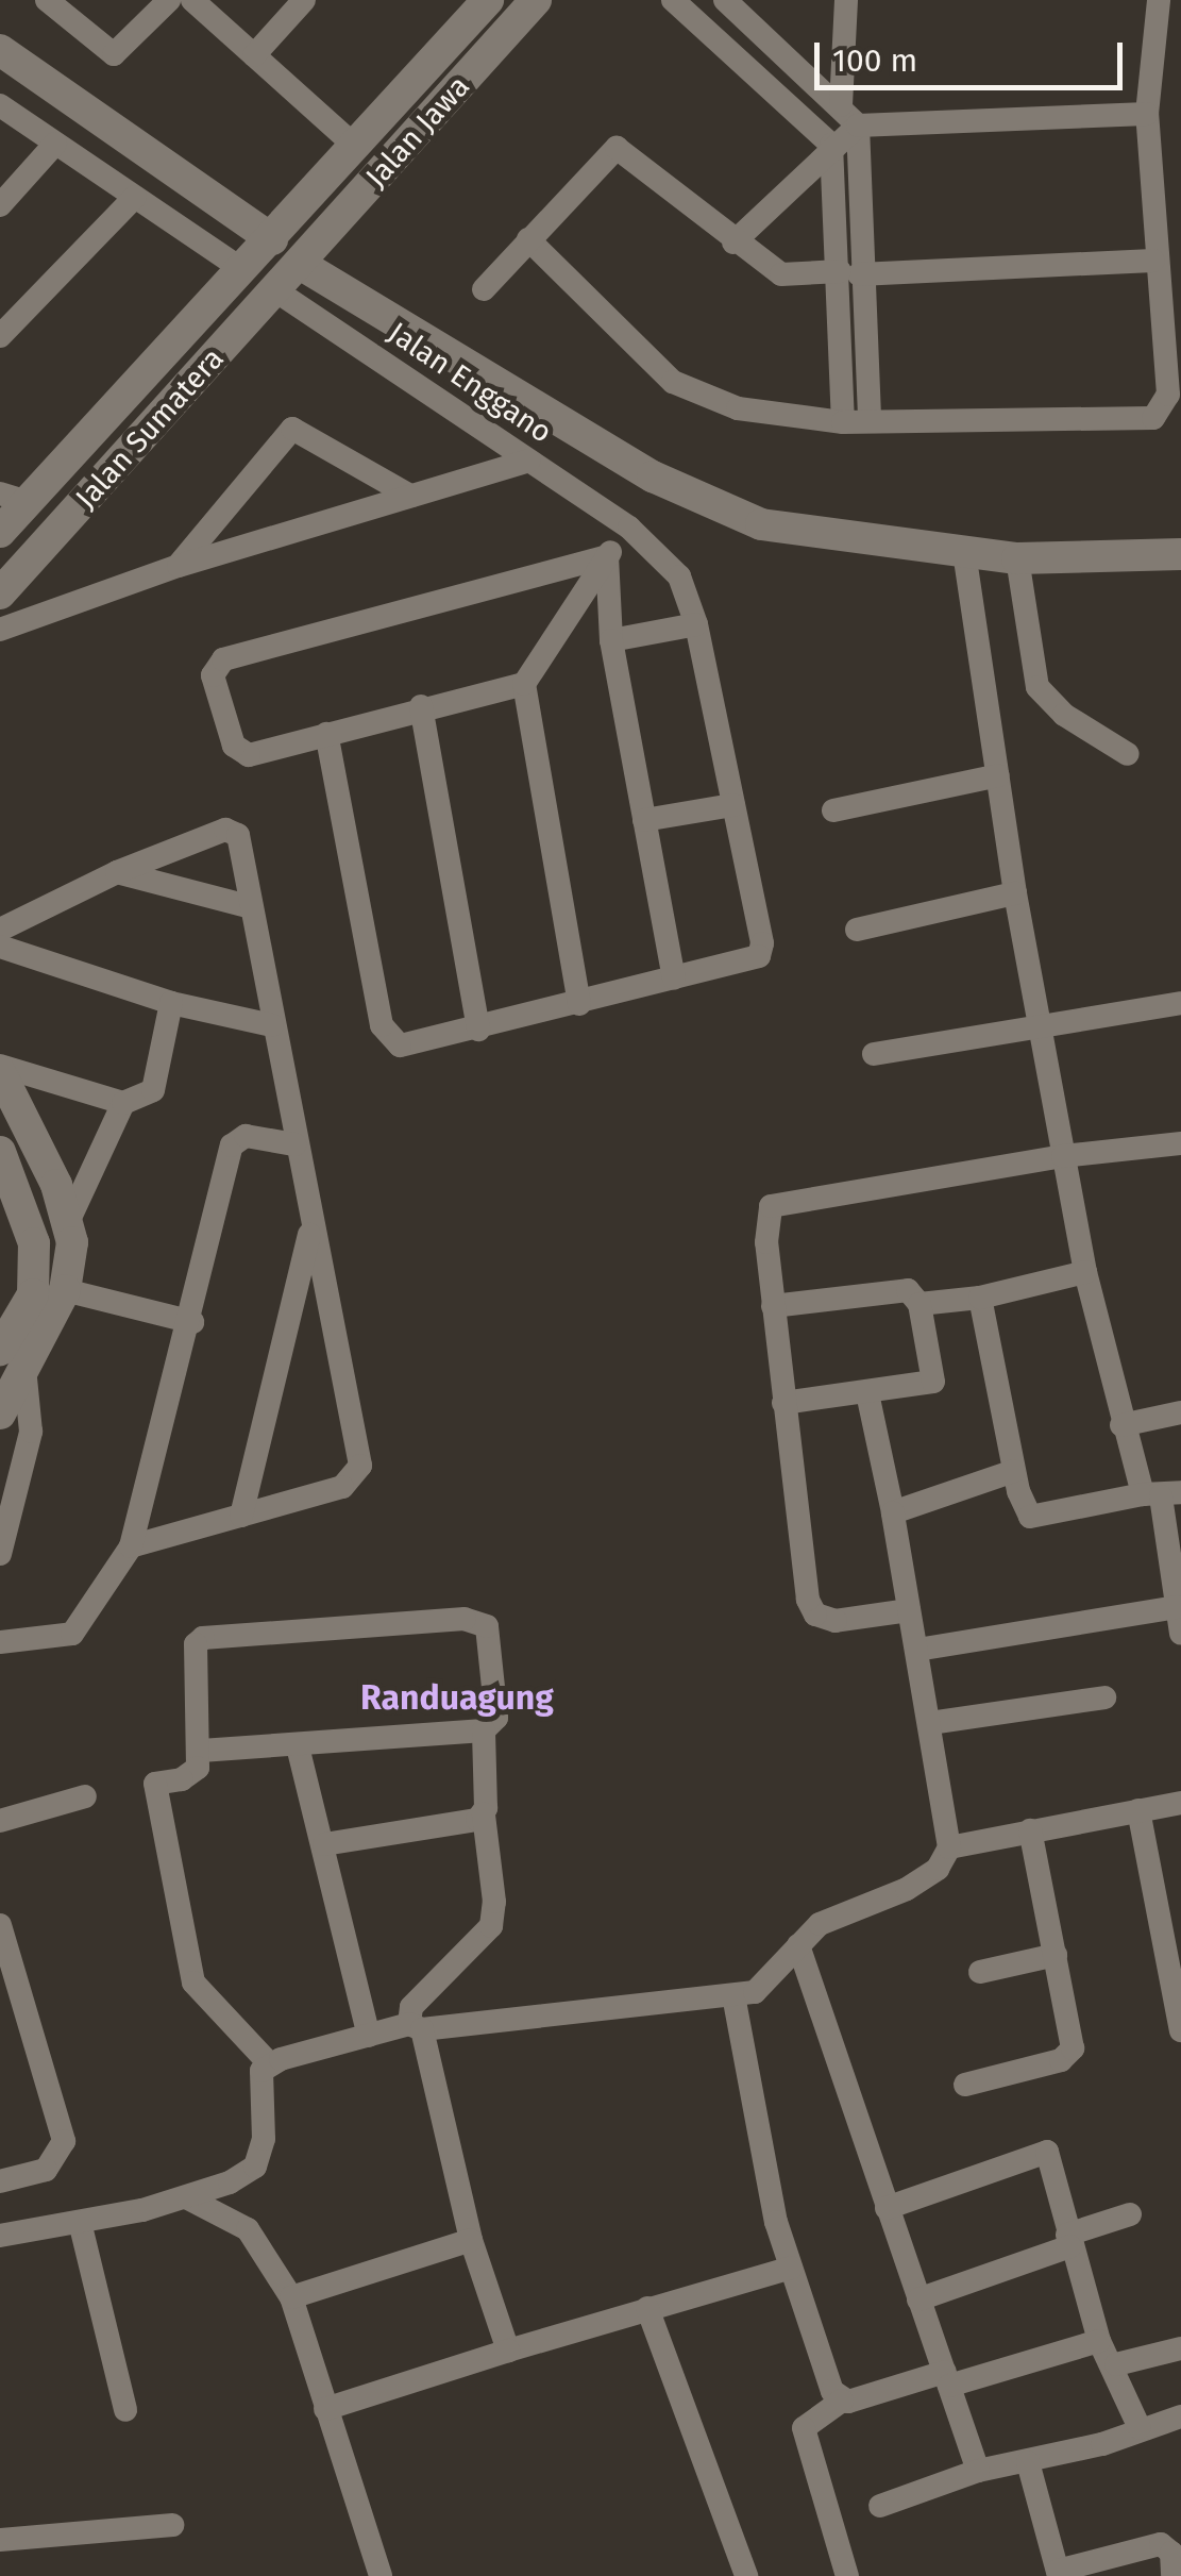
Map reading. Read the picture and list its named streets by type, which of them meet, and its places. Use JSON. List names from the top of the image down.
{
  "streets": {
    "main road": ["Jalan Jawa", "Jalan Sumatera"],
    "street": ["Jalan Enggano"]
  },
  "crossings": [
    ["Jalan Jawa", "Jalan Sumatera"],
    ["Jalan Enggano", "Jalan Sumatera"]
  ],
  "districts": ["Randuagung"],
  "scale_bar": "100 m"
}
